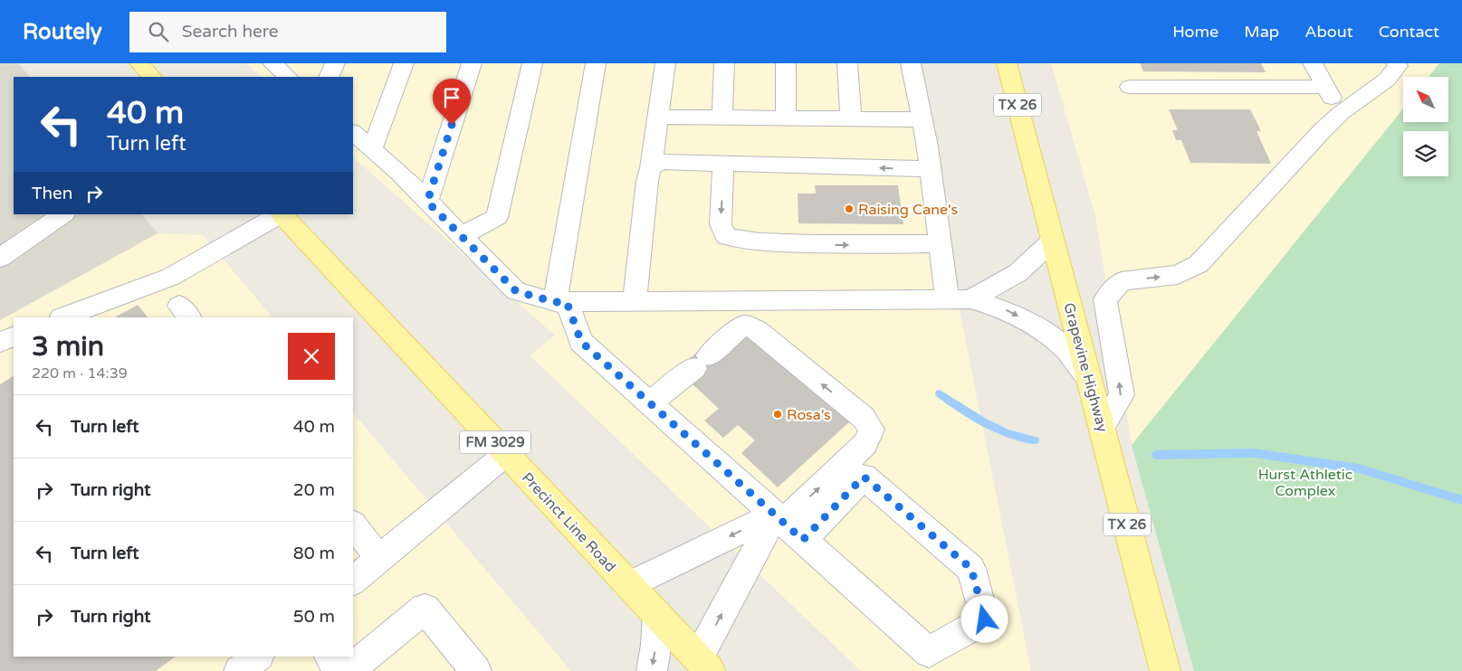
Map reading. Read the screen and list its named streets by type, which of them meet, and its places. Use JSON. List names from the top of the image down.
{
  "streets": {
    "main road": [
      "TX 26",
      "Grapevine Highway",
      "FM 3029",
      "Precinct Line Road"
    ]
  },
  "parks": ["Hurst Athletic Complex"],
  "places": ["Raising Cane's", "Rosa’s"],
  "north": "top left",
  "page": {
    "header": "Routely",
    "search": "Search here",
    "nav": [
      "Home",
      "Map",
      "About",
      "Contact"
    ],
    "turn": ["40 m", "Turn left"],
    "then": "Then",
    "heading": ["3 min", "220 m · 14:39"],
    "list": [
      {
        "name": "Turn left",
        "value": "40 m"
      },
      {
        "name": "Turn right",
        "value": "20 m"
      },
      {
        "name": "Turn left",
        "value": "80 m"
      },
      {
        "name": "Turn right",
        "value": "50 m"
      }
    ]
  }
}
